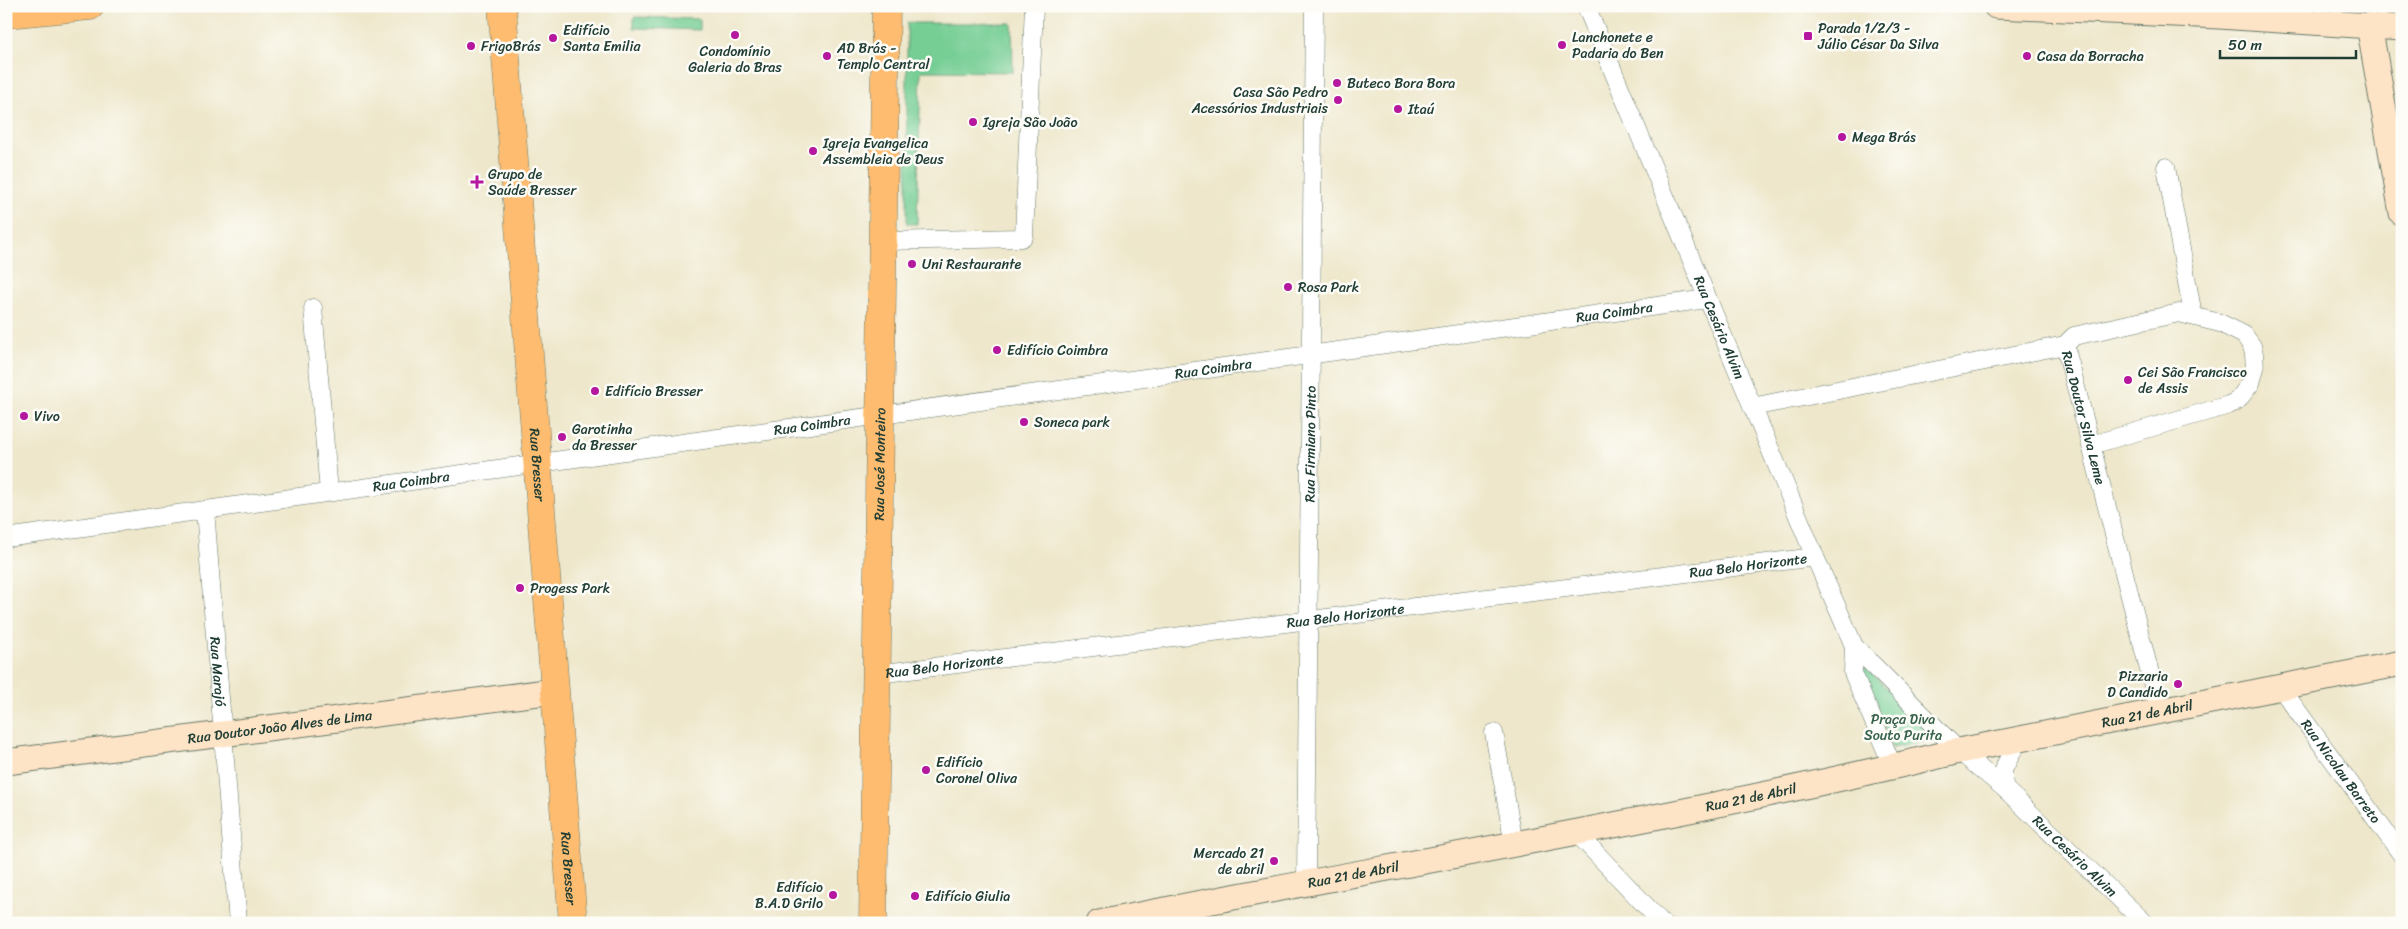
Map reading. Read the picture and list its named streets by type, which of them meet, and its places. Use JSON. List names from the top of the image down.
{
  "streets": {
    "main road": ["Rua Bresser", "Rua José Monteiro"],
    "street": [
      "Rua Coimbra",
      "Rua Cesário Alvim",
      "Rua Doutor Silva Leme",
      "Rua Firmiano Pinto",
      "Rua Belo Horizonte",
      "Rua Marajó",
      "Rua 21 de Abril",
      "Rua Doutor João Alves de Lima",
      "Rua Nicolau Barreto"
    ]
  },
  "crossings": [
    ["Rua Coimbra", "Rua Cesário Alvim"],
    ["Rua Coimbra", "Rua Firmiano Pinto"],
    ["Rua Coimbra", "Rua Bresser"],
    ["Rua Coimbra", "Rua José Monteiro"],
    ["Rua Coimbra", "Rua Marajó"],
    ["Rua Cesário Alvim", "Rua Doutor Silva Leme"],
    ["Rua Cesário Alvim", "Rua Belo Horizonte"],
    ["Rua Cesário Alvim", "Rua 21 de Abril"],
    ["Rua Doutor Silva Leme", "Rua 21 de Abril"],
    ["Rua Firmiano Pinto", "Rua Belo Horizonte"],
    ["Rua Firmiano Pinto", "Rua 21 de Abril"],
    ["Rua Bresser", "Rua Doutor João Alves de Lima"],
    ["Rua José Monteiro", "Rua Belo Horizonte"],
    ["Rua Marajó", "Rua Doutor João Alves de Lima"],
    ["Rua 21 de Abril", "Rua Nicolau Barreto"]
  ],
  "parks": ["Praça Diva Souto Purita"],
  "places": {
    "other": [
      "Condomínio Galeria do Bras",
      "Edifício Santa Emilia",
      "Lanchonete e Padaria do Ben",
      "FrigoBrás",
      "AD Brás - Templo Central",
      "Casa da Borracha",
      "Buteco Bora Bora",
      "Casa São Pedro Acessórios Industriais",
      "Itaú",
      "Igreja São João",
      "Mega Brás",
      "Igreja Evangelica Assembleia de Deus",
      "Uni Restaurante",
      "Rosa Park",
      "Edifício Coimbra",
      "Cei São Francisco de Assis",
      "Edifício Bresser",
      "Vivo",
      "Soneca park",
      "Garotinha da Bresser",
      "Progess Park",
      "Pizzaria D Candido",
      "Edifício Coronel Oliva",
      "Mercado 21 de abril",
      "Edifício B.A.D Grilo",
      "Edifício Giulia"
    ],
    "transit": ["Parada 1/2/3 - Júlio César Da Silva"],
    "health": ["Grupo de Saúde Bresser"]
  },
  "scale_bar": "50 m"
}
